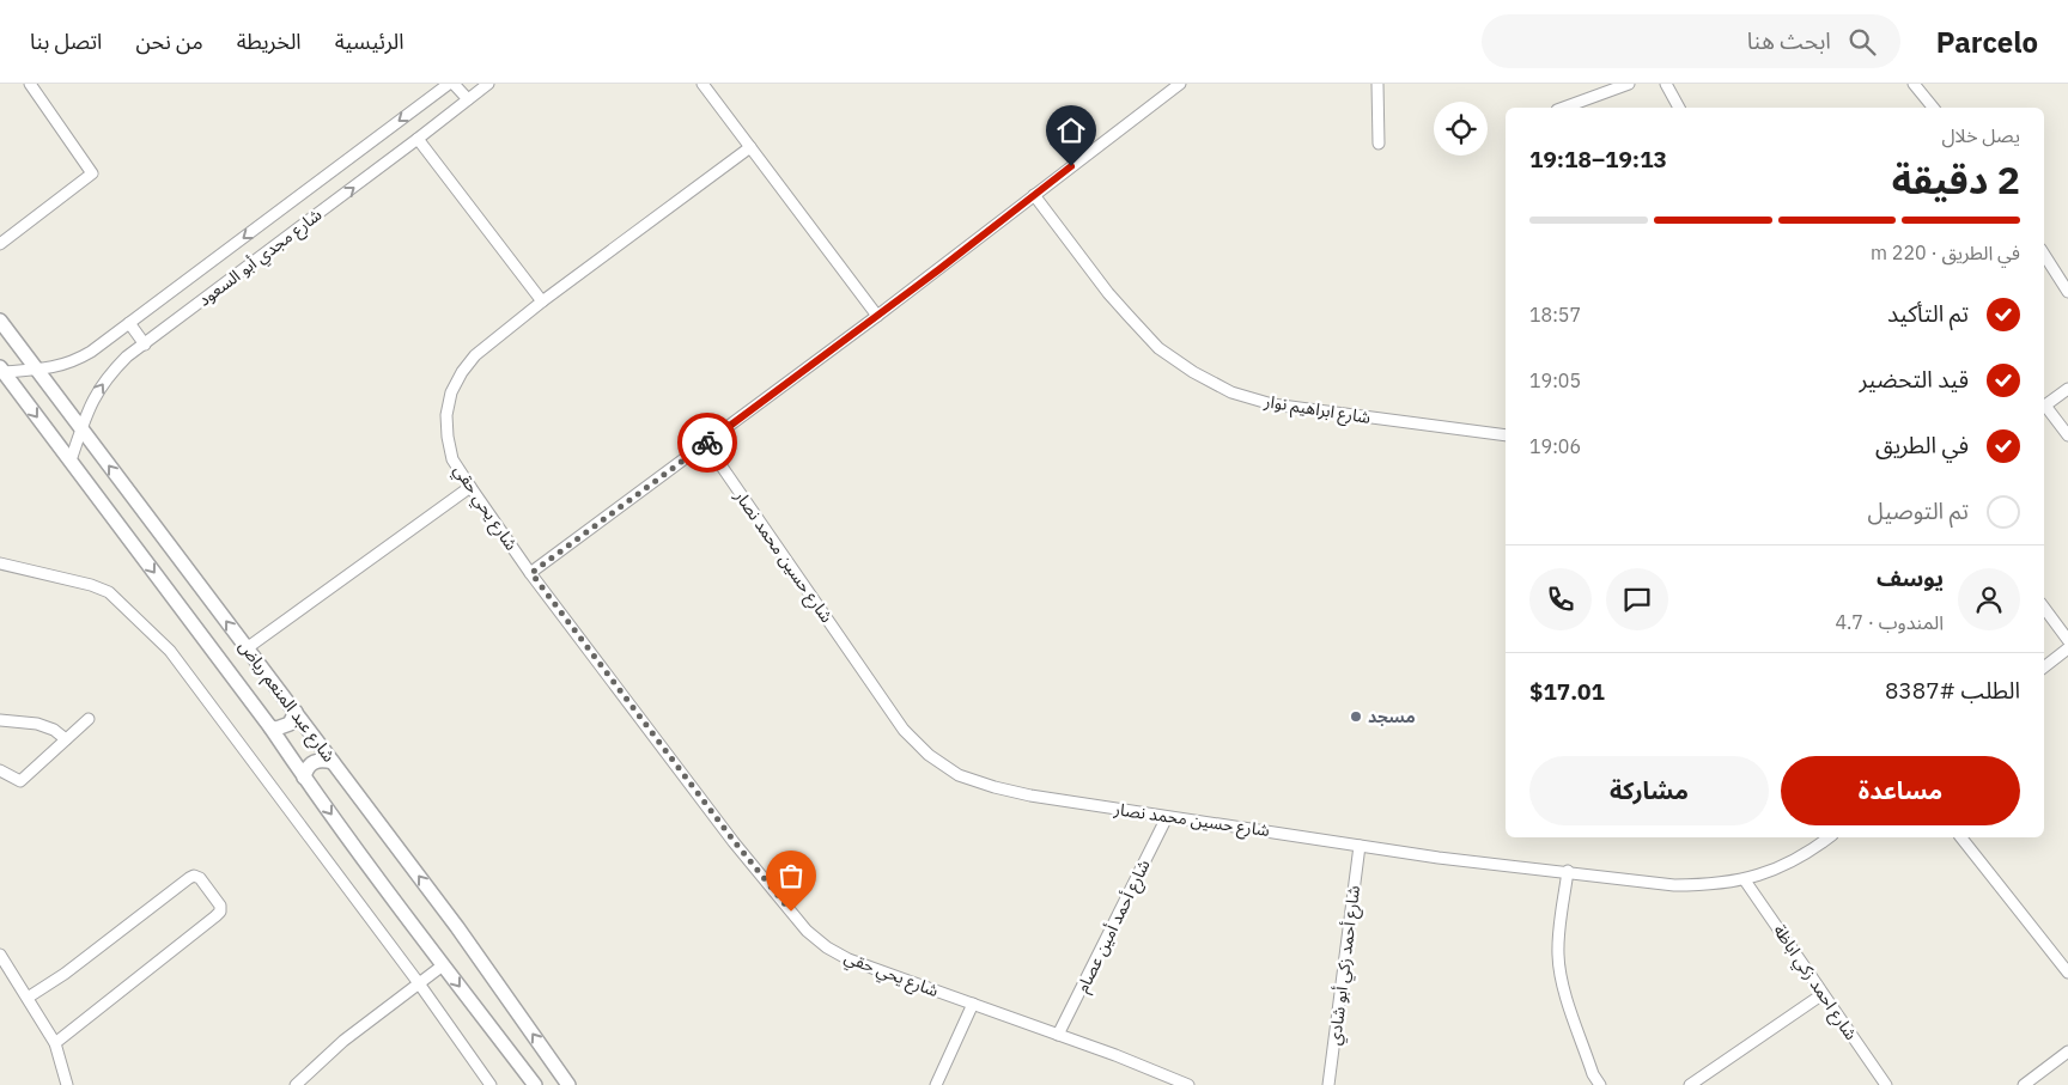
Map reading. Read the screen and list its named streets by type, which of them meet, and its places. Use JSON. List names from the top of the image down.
{
  "streets": {
    "street": [
      "شارع مجدي أبو السعود",
      "شارع ابراهيم نوار",
      "شارع يحي حقي",
      "شارع حسين محمد نصار",
      "شارع عبد المنعم رياض",
      "شارع أحمد أمين عصام",
      "شارع أحمد زكي أبو شادي",
      "شارع احمد زكي اباظة"
    ]
  },
  "crossings": [
    ["شارع مجدي أبو السعود", "شارع عبد المنعم رياض"],
    ["شارع يحي حقي", "شارع أحمد أمين عصام"],
    ["شارع حسين محمد نصار", "شارع أحمد أمين عصام"],
    ["شارع حسين محمد نصار", "شارع أحمد زكي أبو شادي"],
    ["شارع حسين محمد نصار", "شارع احمد زكي اباظة"]
  ],
  "places": ["مسجد"],
  "page": {
    "header": "Parcelo",
    "search": "ابحث هنا",
    "nav": [
      "الرئيسية",
      "الخريطة",
      "من نحن",
      "اتصل بنا"
    ],
    "heading": ["2 دقيقة", "يصل خلال", "19:13–19:18"],
    "panel": [
      "يوسف",
      "المندوب · 4.7",
      "الطلب #8387",
      "$17.01"
    ],
    "bar": "في الطريق · 220 m",
    "list": [
      ["تم التأكيد", "18:57"],
      ["قيد التحضير", "19:05"],
      ["في الطريق", "19:06"],
      "تم التوصيل"
    ],
    "buttons": ["مساعدة", "مشاركة"]
  }
}
